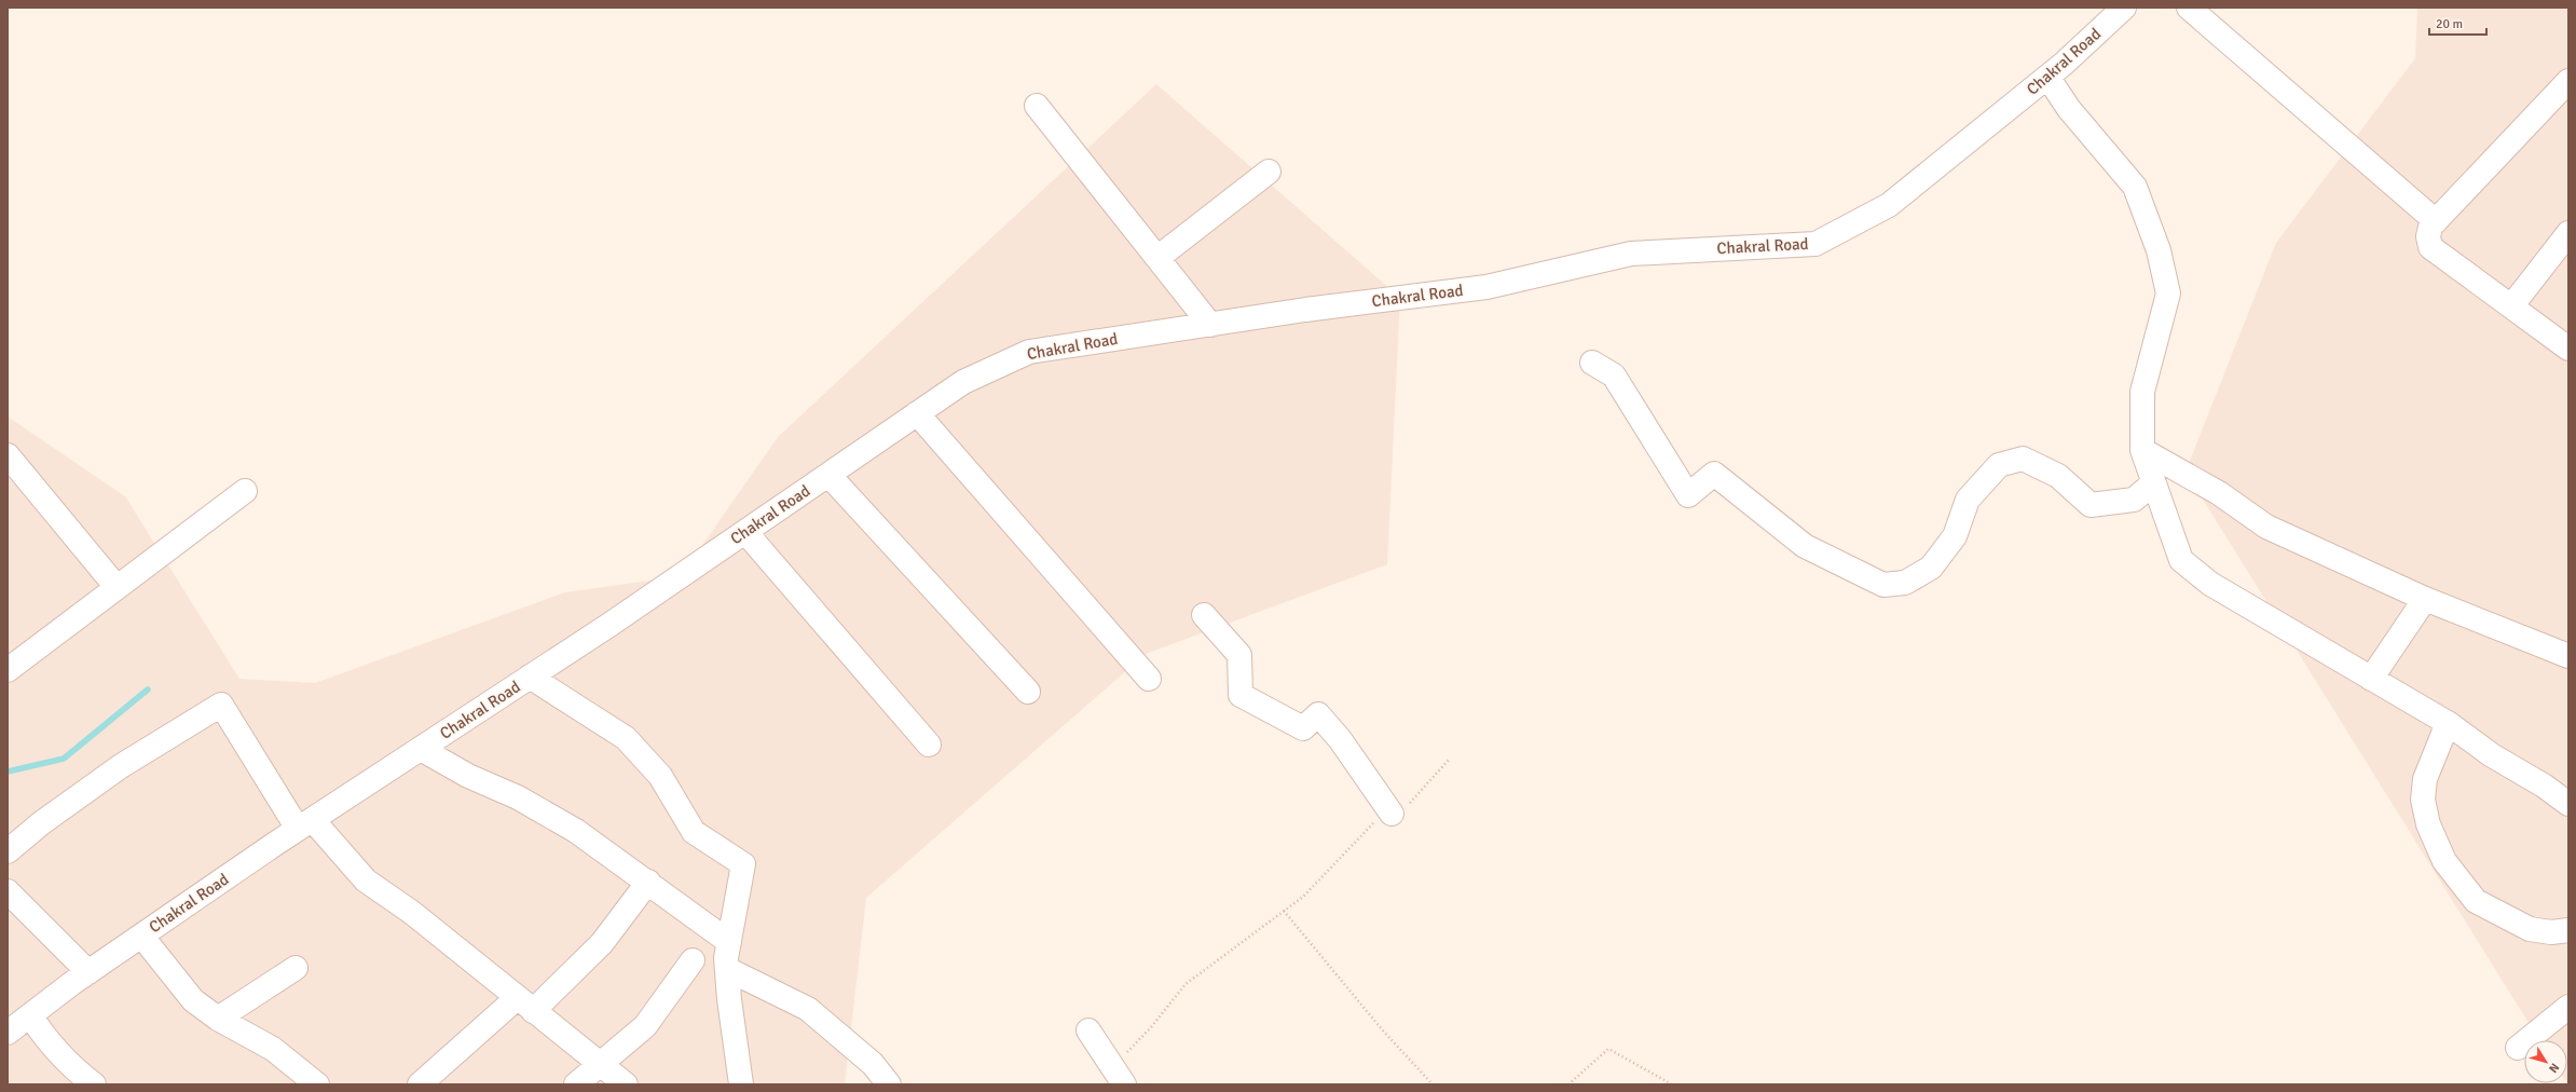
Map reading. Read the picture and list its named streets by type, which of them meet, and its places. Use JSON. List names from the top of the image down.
{
  "streets": {
    "street": ["Chakral Road"]
  },
  "scale_bar": "20 m",
  "north": "bottom right"
}
